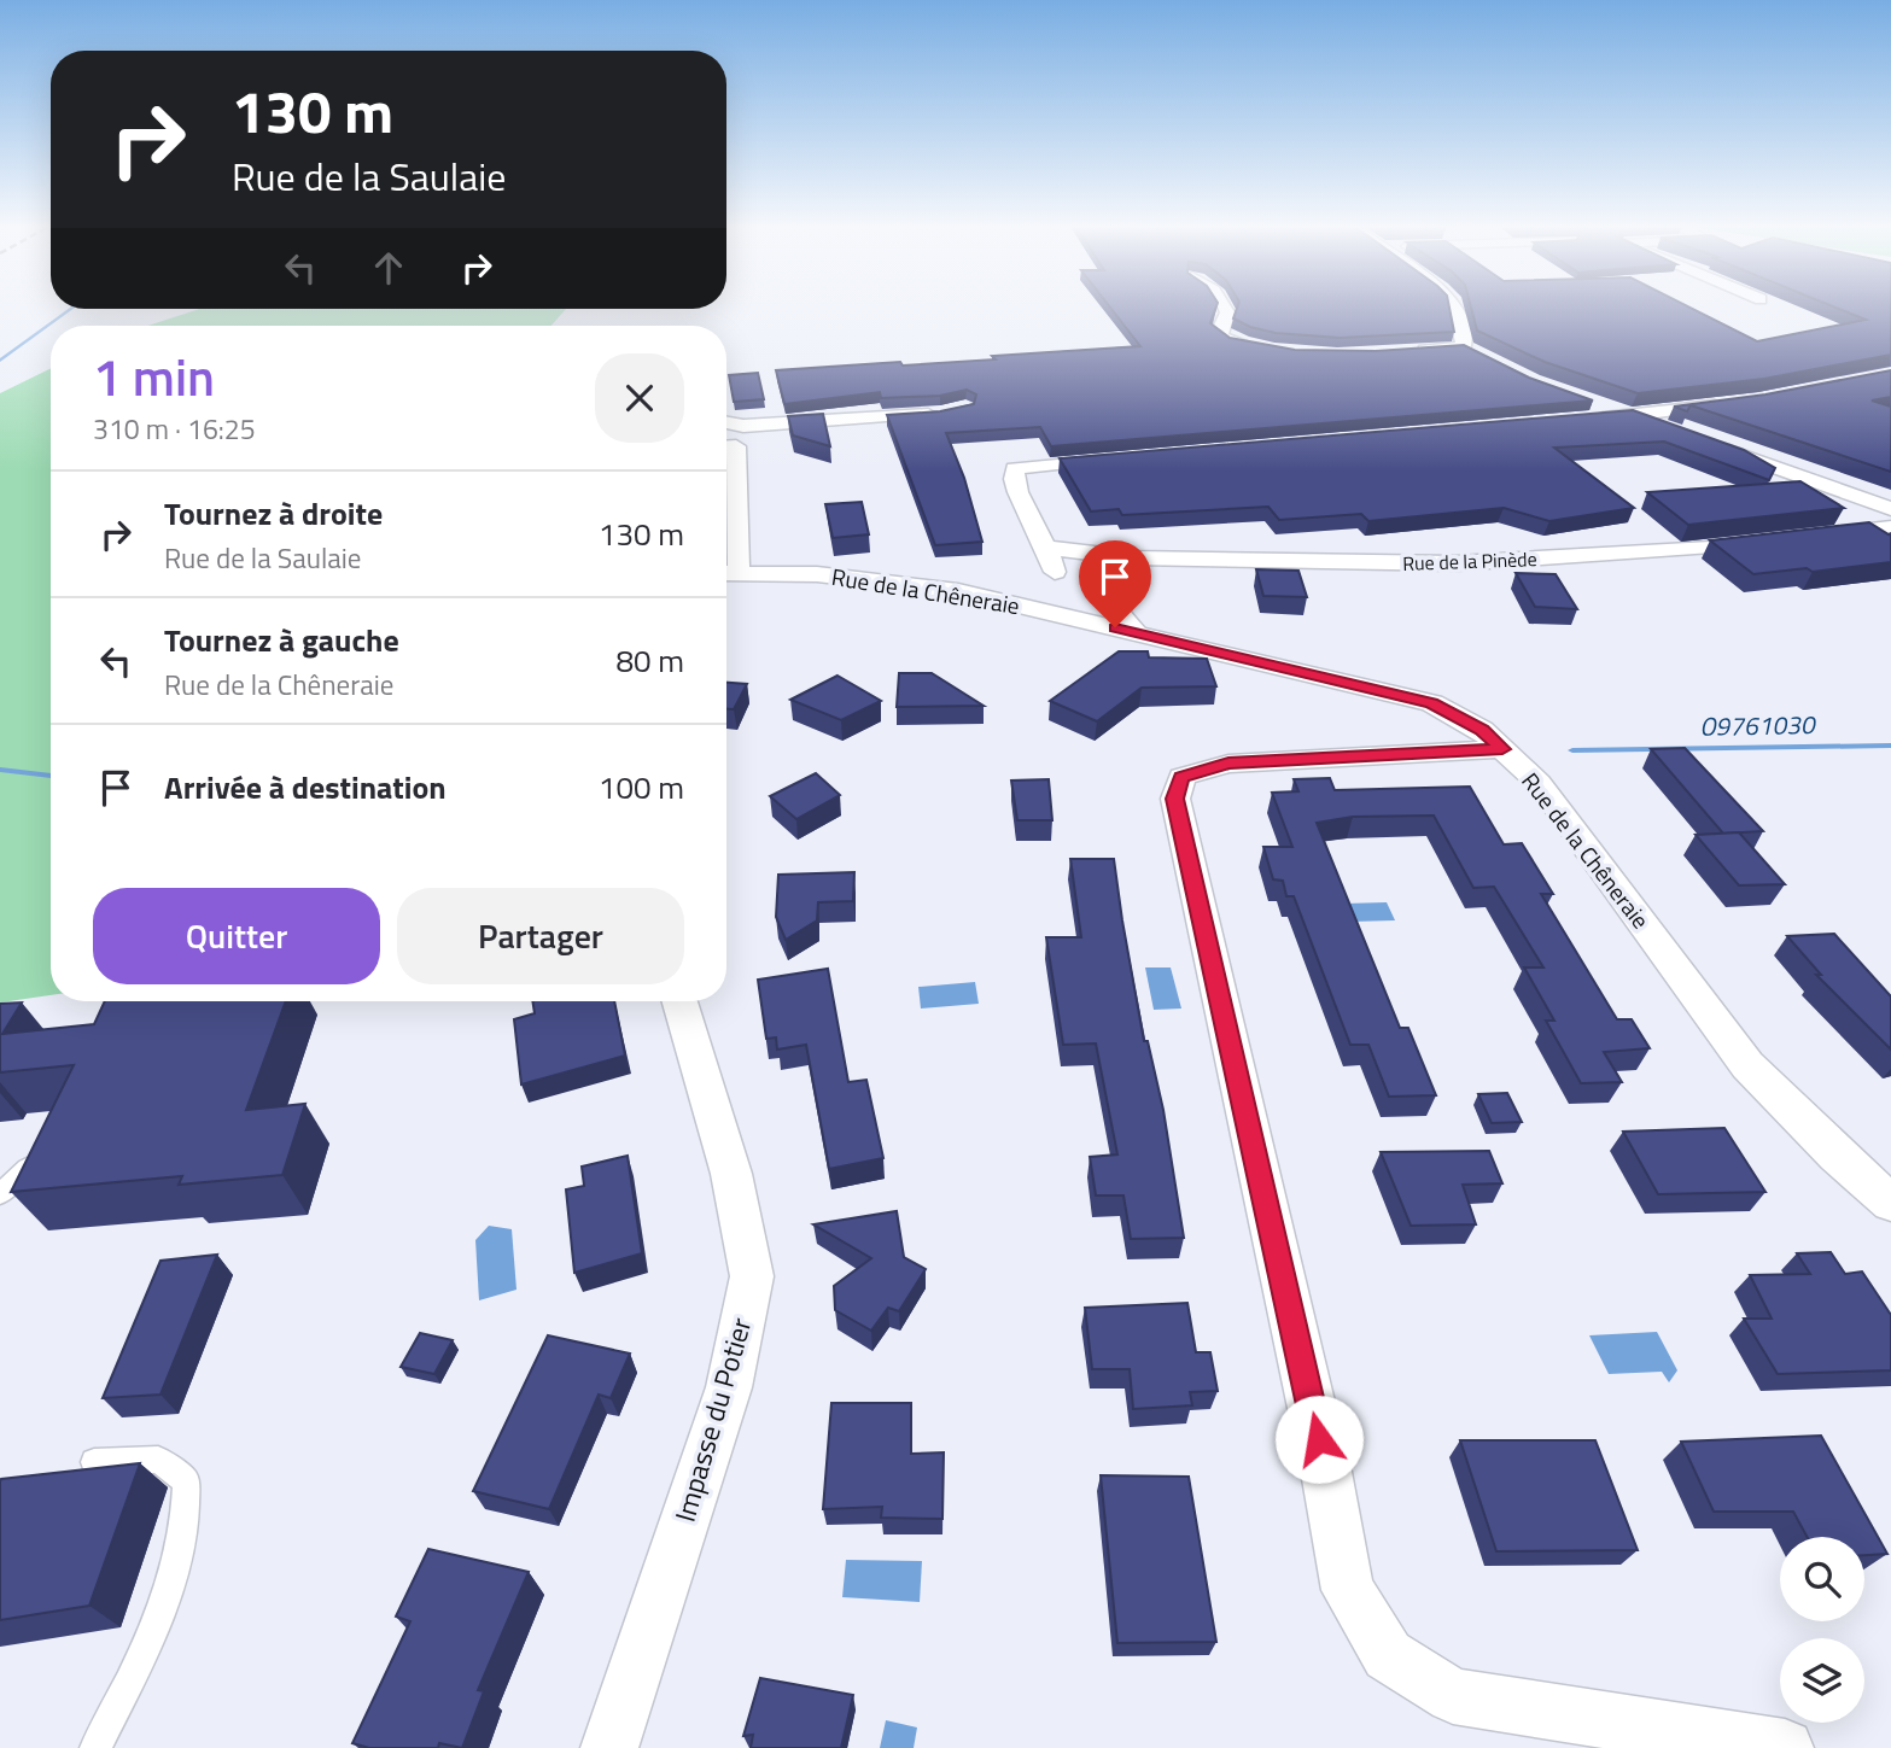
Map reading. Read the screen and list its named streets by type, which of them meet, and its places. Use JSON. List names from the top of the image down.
{
  "streets": {
    "street": ["Rue de la Pinède", "Rue de la Chêneraie", "Impasse du Potier"]
  },
  "water": ["O9761030"],
  "page": {
    "turn": ["130 m", "Rue de la Saulaie"],
    "heading": ["1 min", "310 m · 16:25"],
    "list": [
      {
        "name": "Tournez à droite",
        "note": "Rue de la Saulaie",
        "value": "130 m"
      },
      {
        "name": "Tournez à gauche",
        "note": "Rue de la Chêneraie",
        "value": "80 m"
      },
      {
        "name": "Arrivée à destination",
        "value": "100 m"
      }
    ],
    "buttons": ["Quitter", "Partager"]
  }
}
